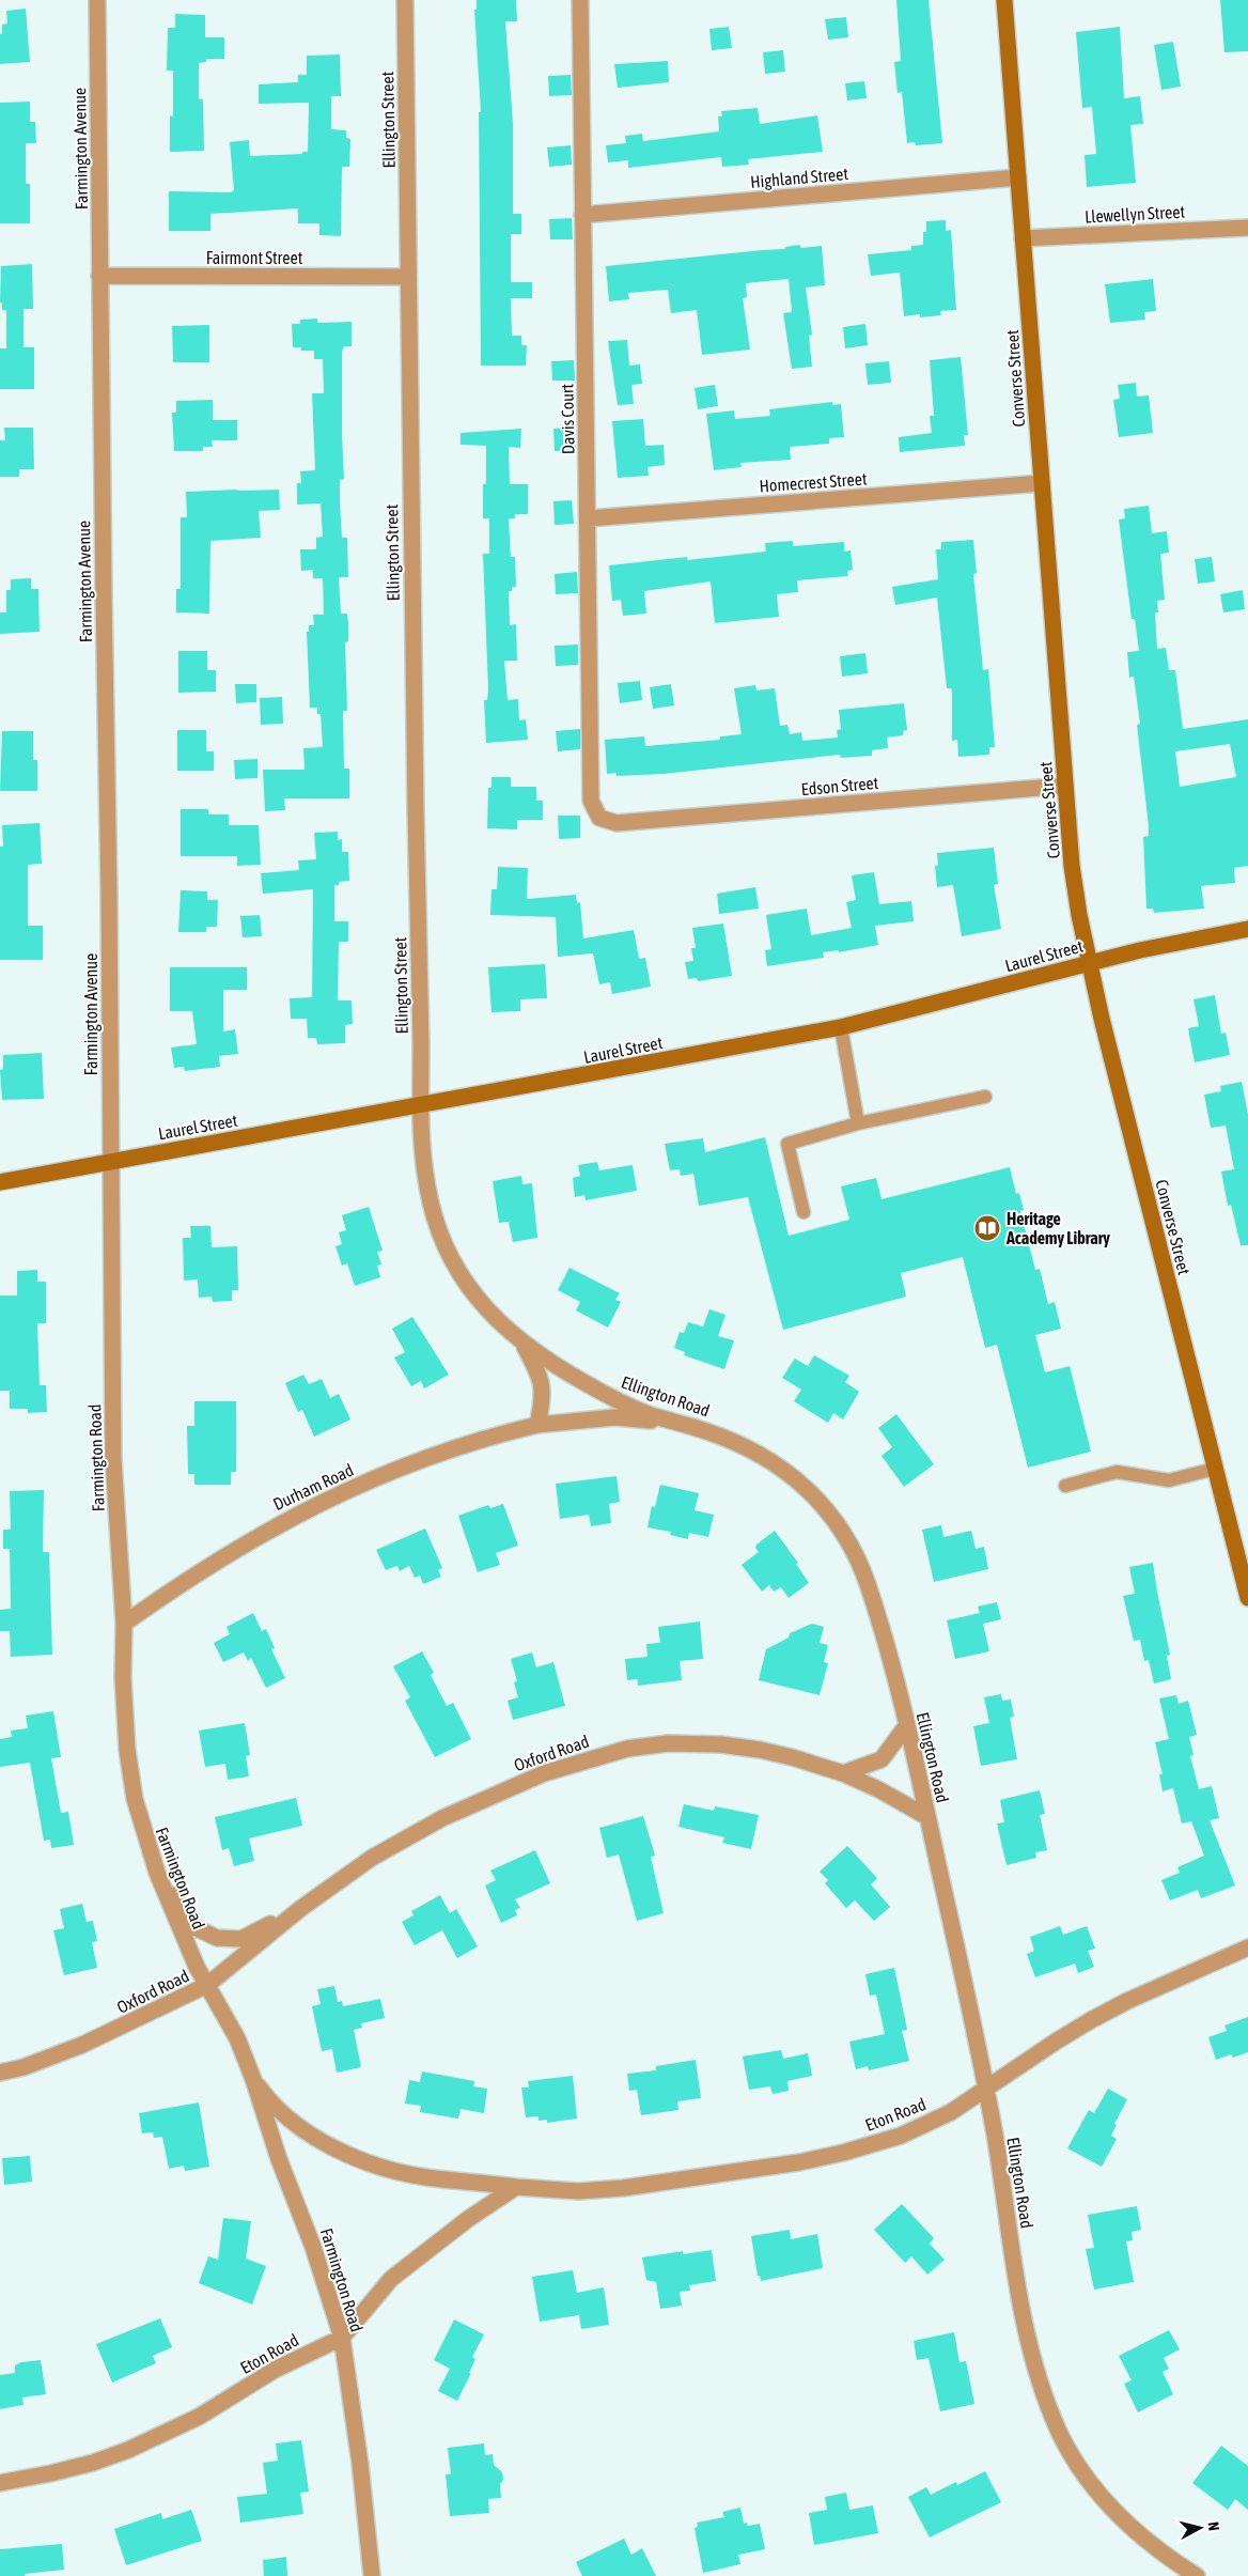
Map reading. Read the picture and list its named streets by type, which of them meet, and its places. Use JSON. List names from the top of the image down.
{
  "streets": {
    "main road": ["Converse Street", "Laurel Street"],
    "street": [
      "Ellington Street",
      "Farmington Avenue",
      "Highland Street",
      "Llewellyn Street",
      "Fairmont Street",
      "Davis Court",
      "Homecrest Street",
      "Edson Street",
      "Ellington Road",
      "Farmington Road",
      "Durham Road",
      "Oxford Road",
      "Eton Road"
    ]
  },
  "crossings": [
    ["Ellington Street", "Fairmont Street"],
    ["Ellington Street", "Laurel Street"],
    ["Ellington Street", "Ellington Road"],
    ["Farmington Avenue", "Fairmont Street"],
    ["Farmington Avenue", "Laurel Street"],
    ["Farmington Avenue", "Farmington Road"],
    ["Highland Street", "Converse Street"],
    ["Highland Street", "Davis Court"],
    ["Llewellyn Street", "Converse Street"],
    ["Converse Street", "Homecrest Street"],
    ["Converse Street", "Edson Street"],
    ["Converse Street", "Laurel Street"],
    ["Davis Court", "Homecrest Street"],
    ["Davis Court", "Edson Street"],
    ["Laurel Street", "Ellington Road"],
    ["Laurel Street", "Farmington Road"],
    ["Ellington Road", "Durham Road"],
    ["Ellington Road", "Oxford Road"],
    ["Ellington Road", "Eton Road"],
    ["Farmington Road", "Durham Road"],
    ["Farmington Road", "Oxford Road"],
    ["Farmington Road", "Eton Road"]
  ],
  "places": {
    "library": ["Heritage Academy Library"]
  },
  "north": "right"
}
